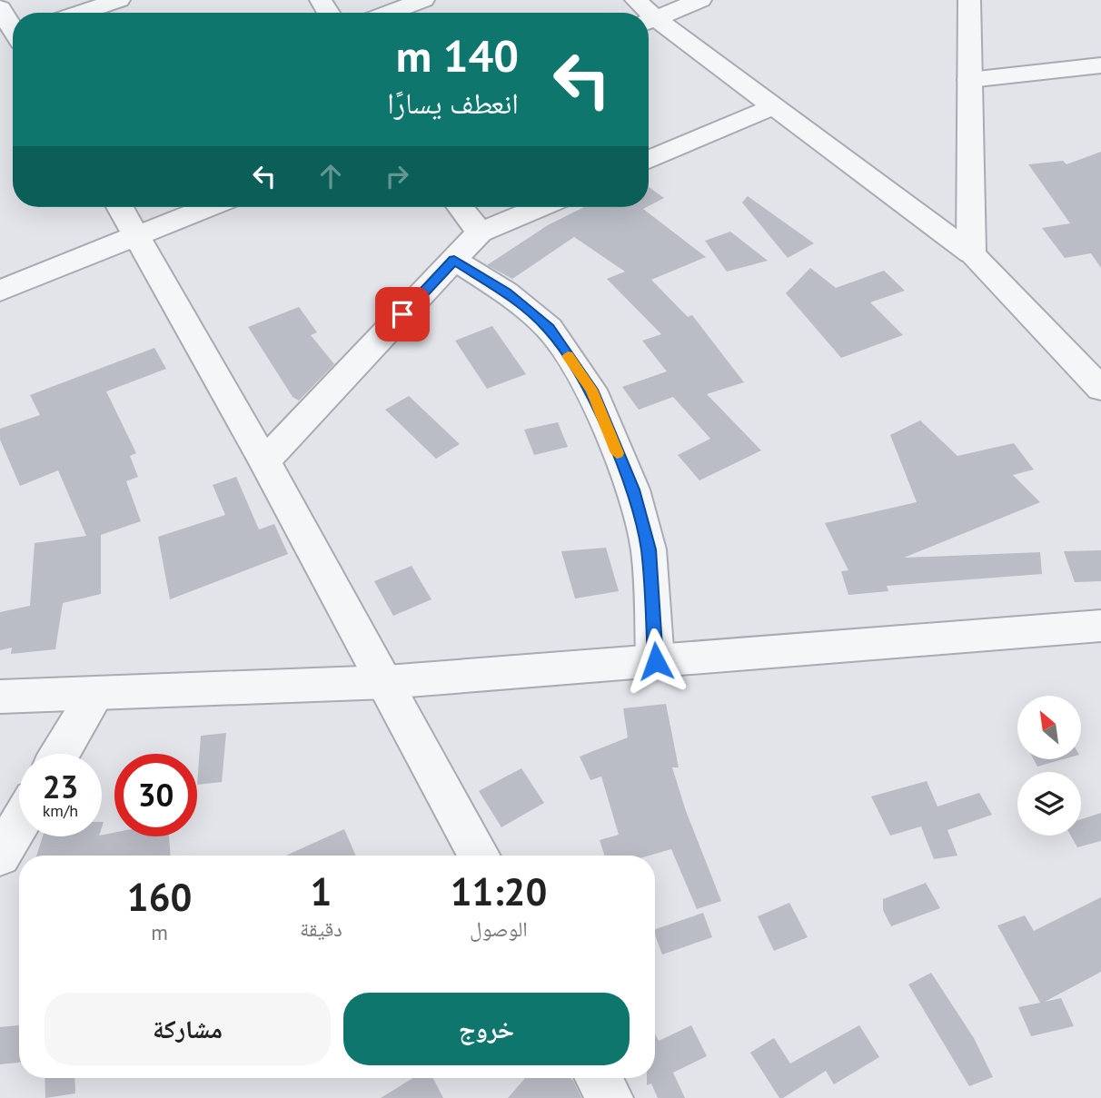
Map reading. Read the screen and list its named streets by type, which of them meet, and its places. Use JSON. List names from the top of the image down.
{
  "north": "top left",
  "page": {
    "turn": ["140 m", "انعطف يسارًا"],
    "speed": "23 km/h",
    "limit": "30",
    "eta": [
      "11:20",
      "الوصول",
      "1",
      "دقيقة",
      "160",
      "m"
    ],
    "buttons": ["خروج", "مشاركة"]
  }
}
